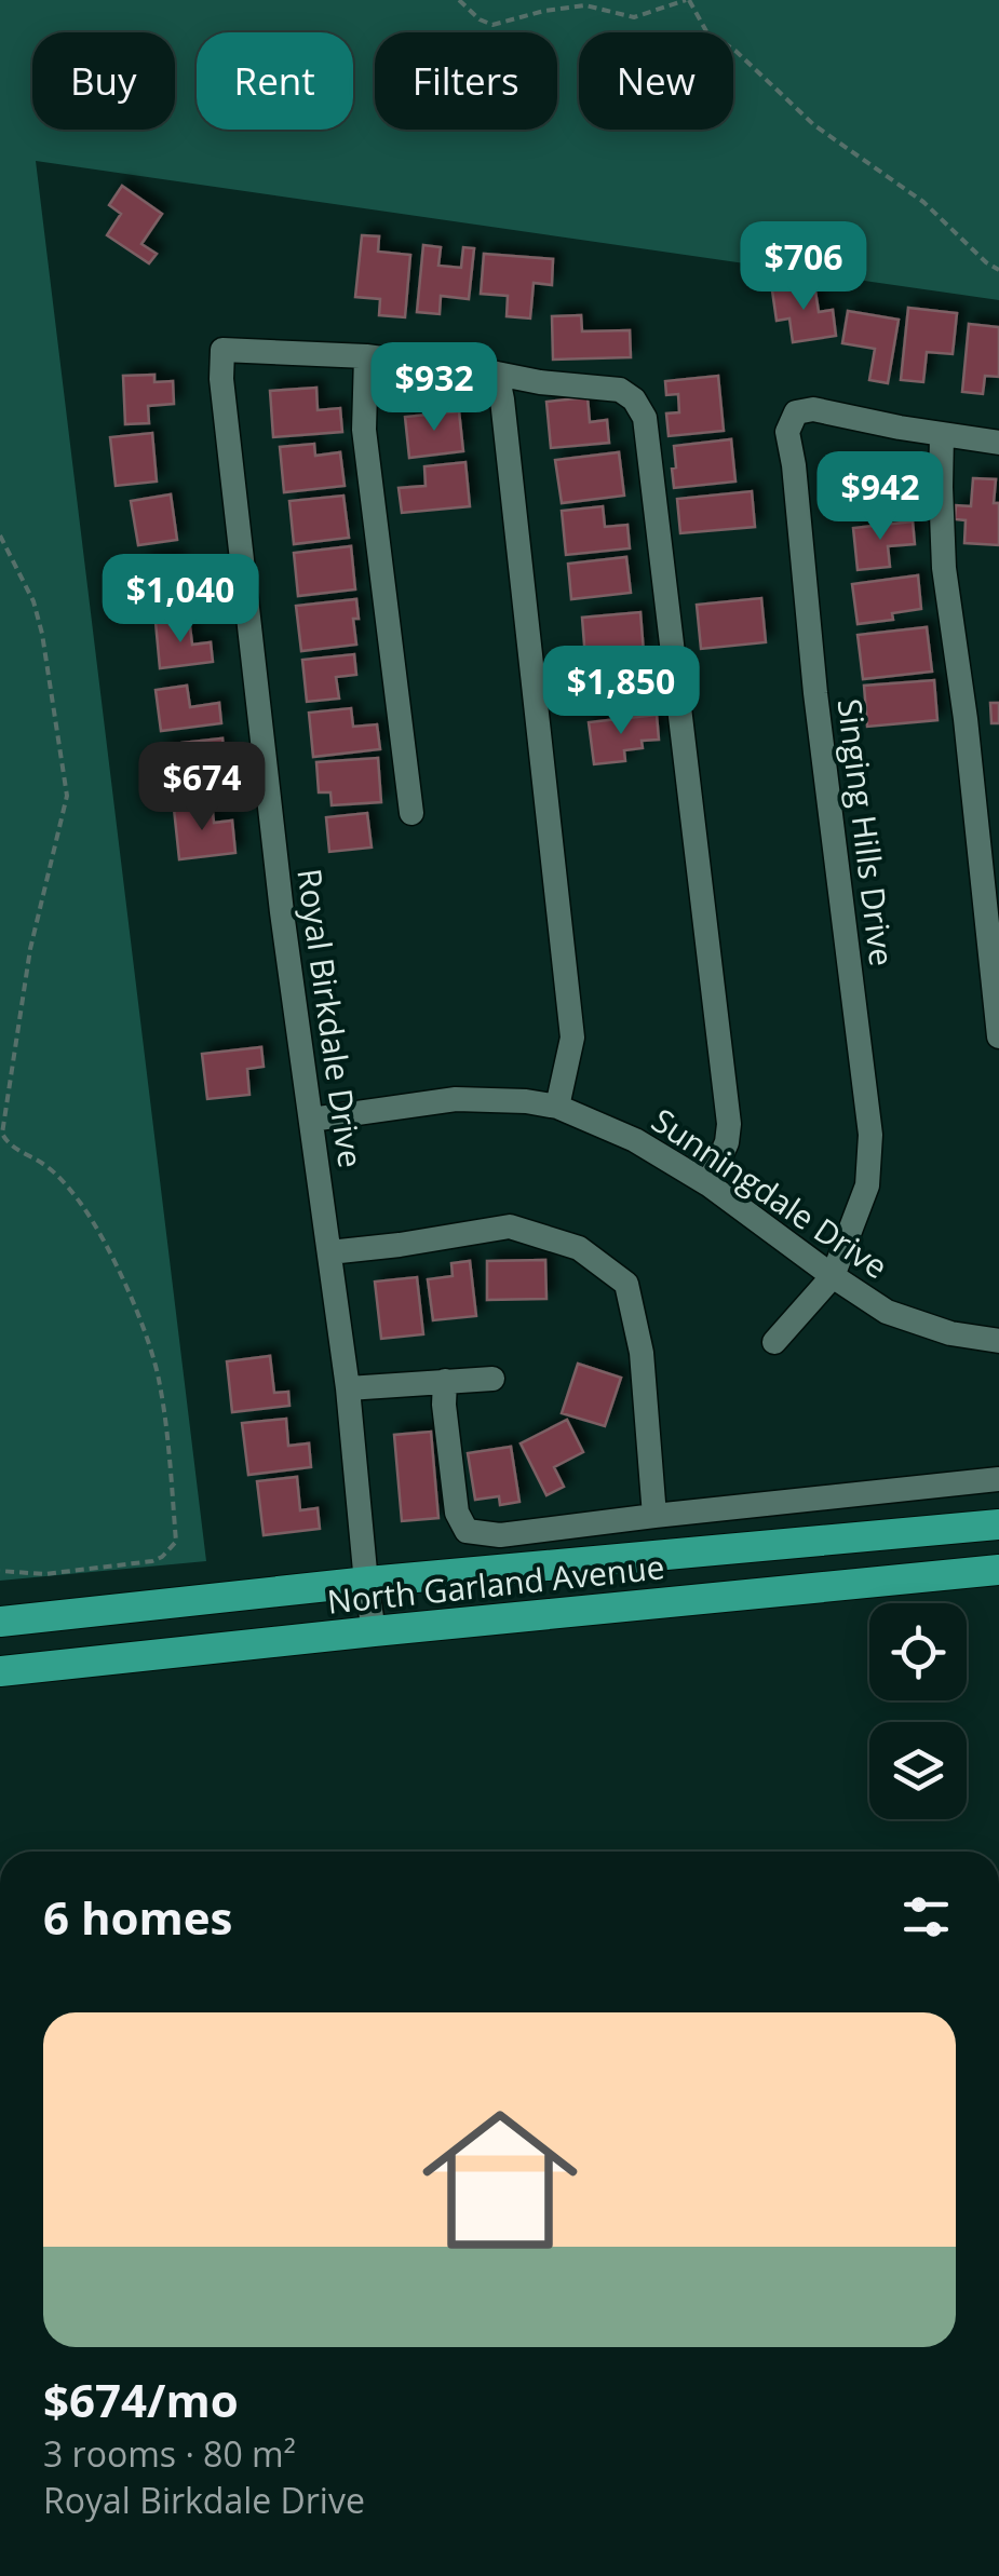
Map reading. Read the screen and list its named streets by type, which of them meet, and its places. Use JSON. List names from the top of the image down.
{
  "streets": {
    "main road": ["North Garland Avenue"],
    "street": ["Singing Hills Drive", "Royal Birkdale Drive", "Sunningdale Drive"]
  },
  "crossings": [
    ["Singing Hills Drive", "Sunningdale Drive"],
    ["Royal Birkdale Drive", "Sunningdale Drive"],
    ["Royal Birkdale Drive", "North Garland Avenue"]
  ],
  "page": {
    "chip": [
      "Buy",
      "Rent",
      "Filters",
      "New"
    ],
    "price": [
      "$706",
      "$932",
      "$942",
      "$1,040",
      "$1,850",
      "$674"
    ],
    "heading": "6 homes",
    "list": [
      {
        "name": "$674/mo",
        "note": "3 rooms · 80 m² · Royal Birkdale Drive"
      }
    ]
  }
}
